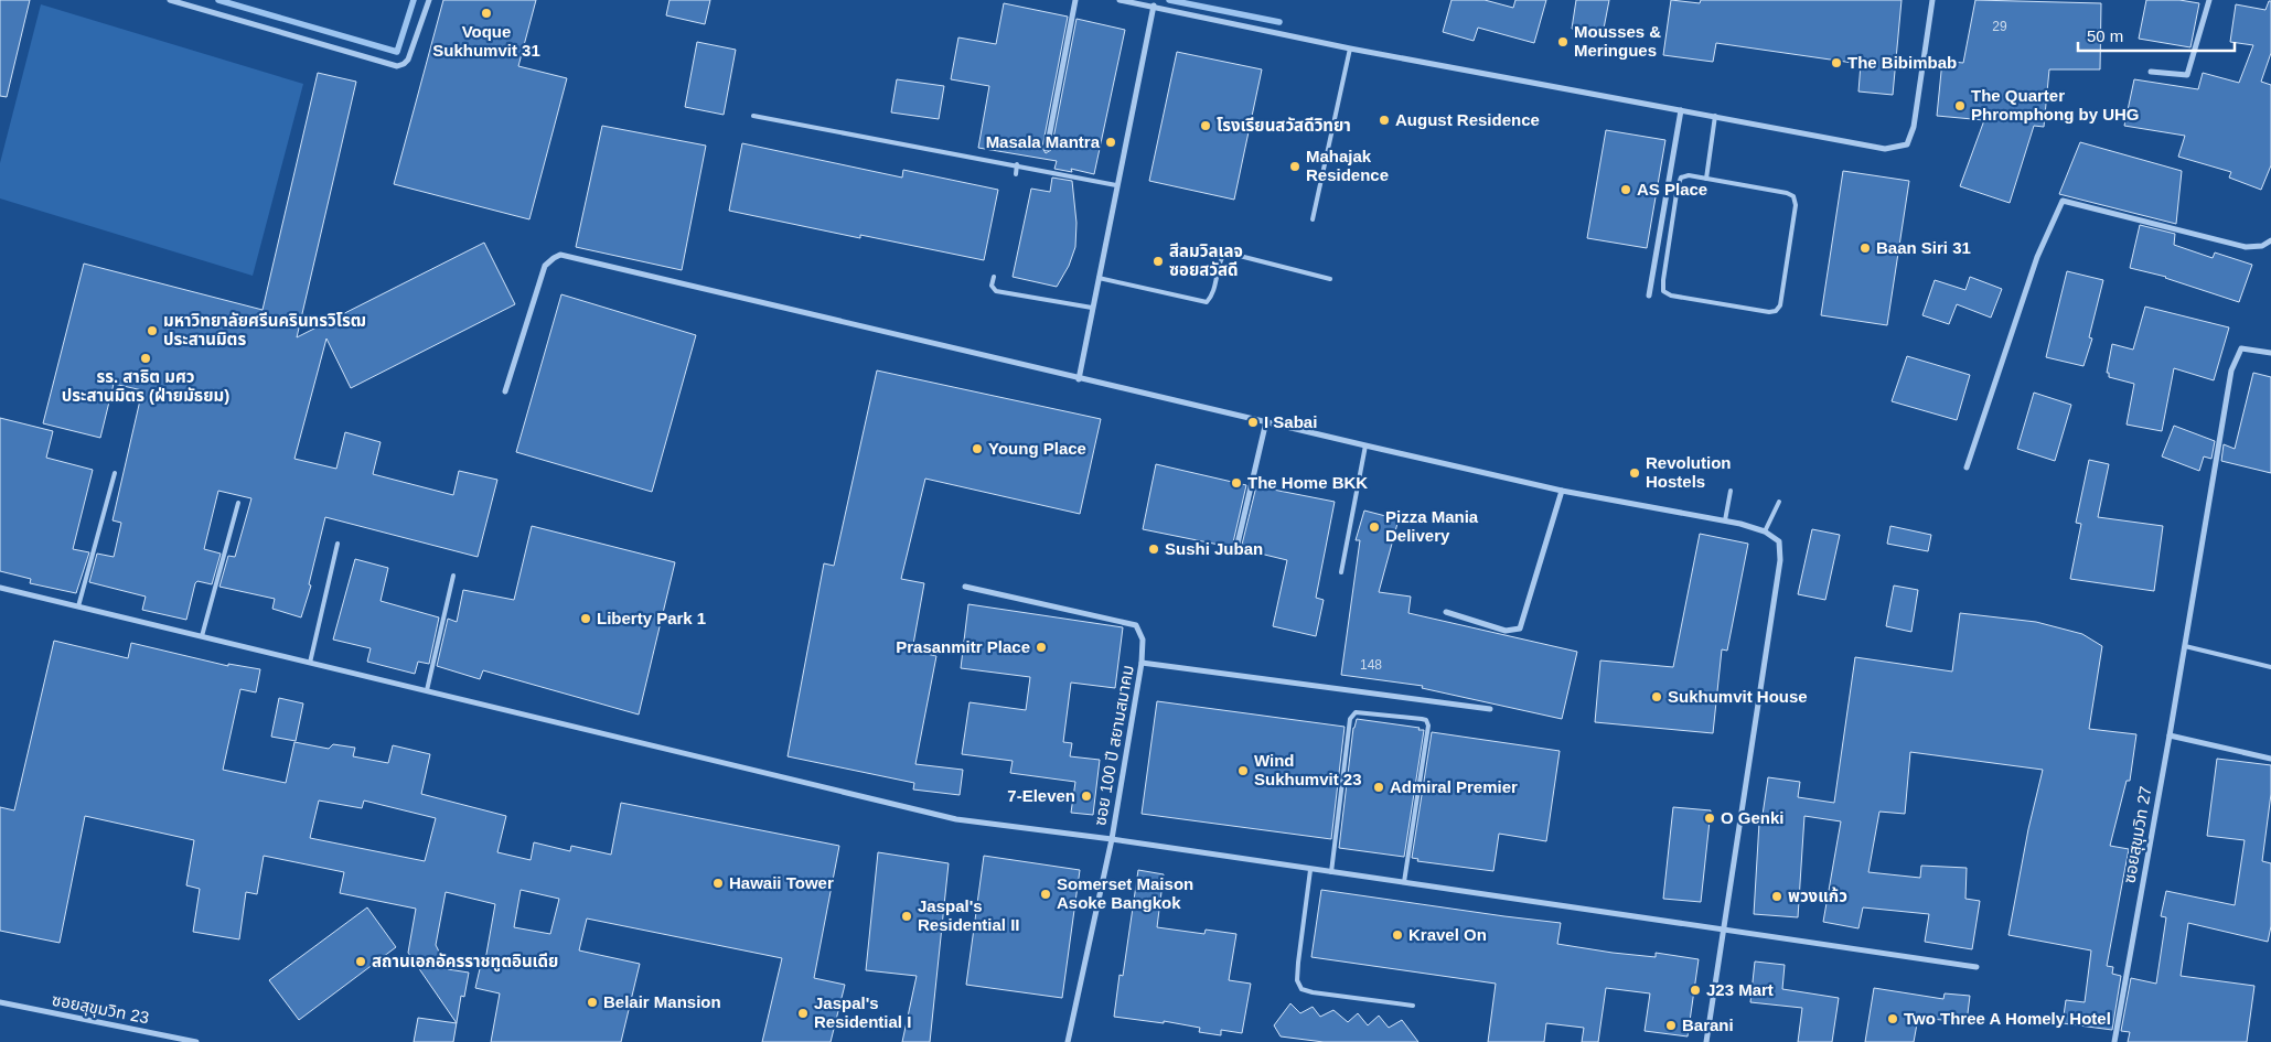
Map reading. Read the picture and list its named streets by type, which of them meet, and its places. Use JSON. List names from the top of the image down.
{
  "streets": {
    "street": ["ซอย 100 ปี สยามสมาคม", "ซอยสุขุมวิท 27", "ซอยสุขุมวิท 23"]
  },
  "places": [
    "Voque Sukhumvit 31",
    "Mousses & Meringues",
    "The Bibimbab",
    "The Quarter Phromphong by UHG",
    "August Residence",
    "โรงเรียนสวัสดีวิทยา",
    "Masala Mantra",
    "Mahajak Residence",
    "AS Place",
    "Baan Siri 31",
    "สีลมวิลเลจ ซอยสวัสดี",
    "มหาวิทยาลัยศรีนครินทรวิโรฒ ประสานมิตร",
    "รร. สาธิต มศว ประสานมิตร (ฝ่ายมัธยม)",
    "I Sabai",
    "Young Place",
    "Revolution Hostels",
    "The Home BKK",
    "Pizza Mania Delivery",
    "Sushi Juban",
    "Liberty Park 1",
    "Prasanmitr Place",
    "Sukhumvit House",
    "Wind Sukhumvit 23",
    "Admiral Premier",
    "7-Eleven",
    "O Genki",
    "Hawaii Tower",
    "Somerset Maison Asoke Bangkok",
    "พวงแก้ว",
    "Jaspal's Residential II",
    "Kravel On",
    "สถานเอกอัครราชทูตอินเดีย",
    "J23 Mart",
    "Belair Mansion",
    "Jaspal's Residential I",
    "Two Three A Homely Hotel",
    "Barani"
  ],
  "house_numbers": ["29", "148"],
  "scale_bar": "50 m"
}
